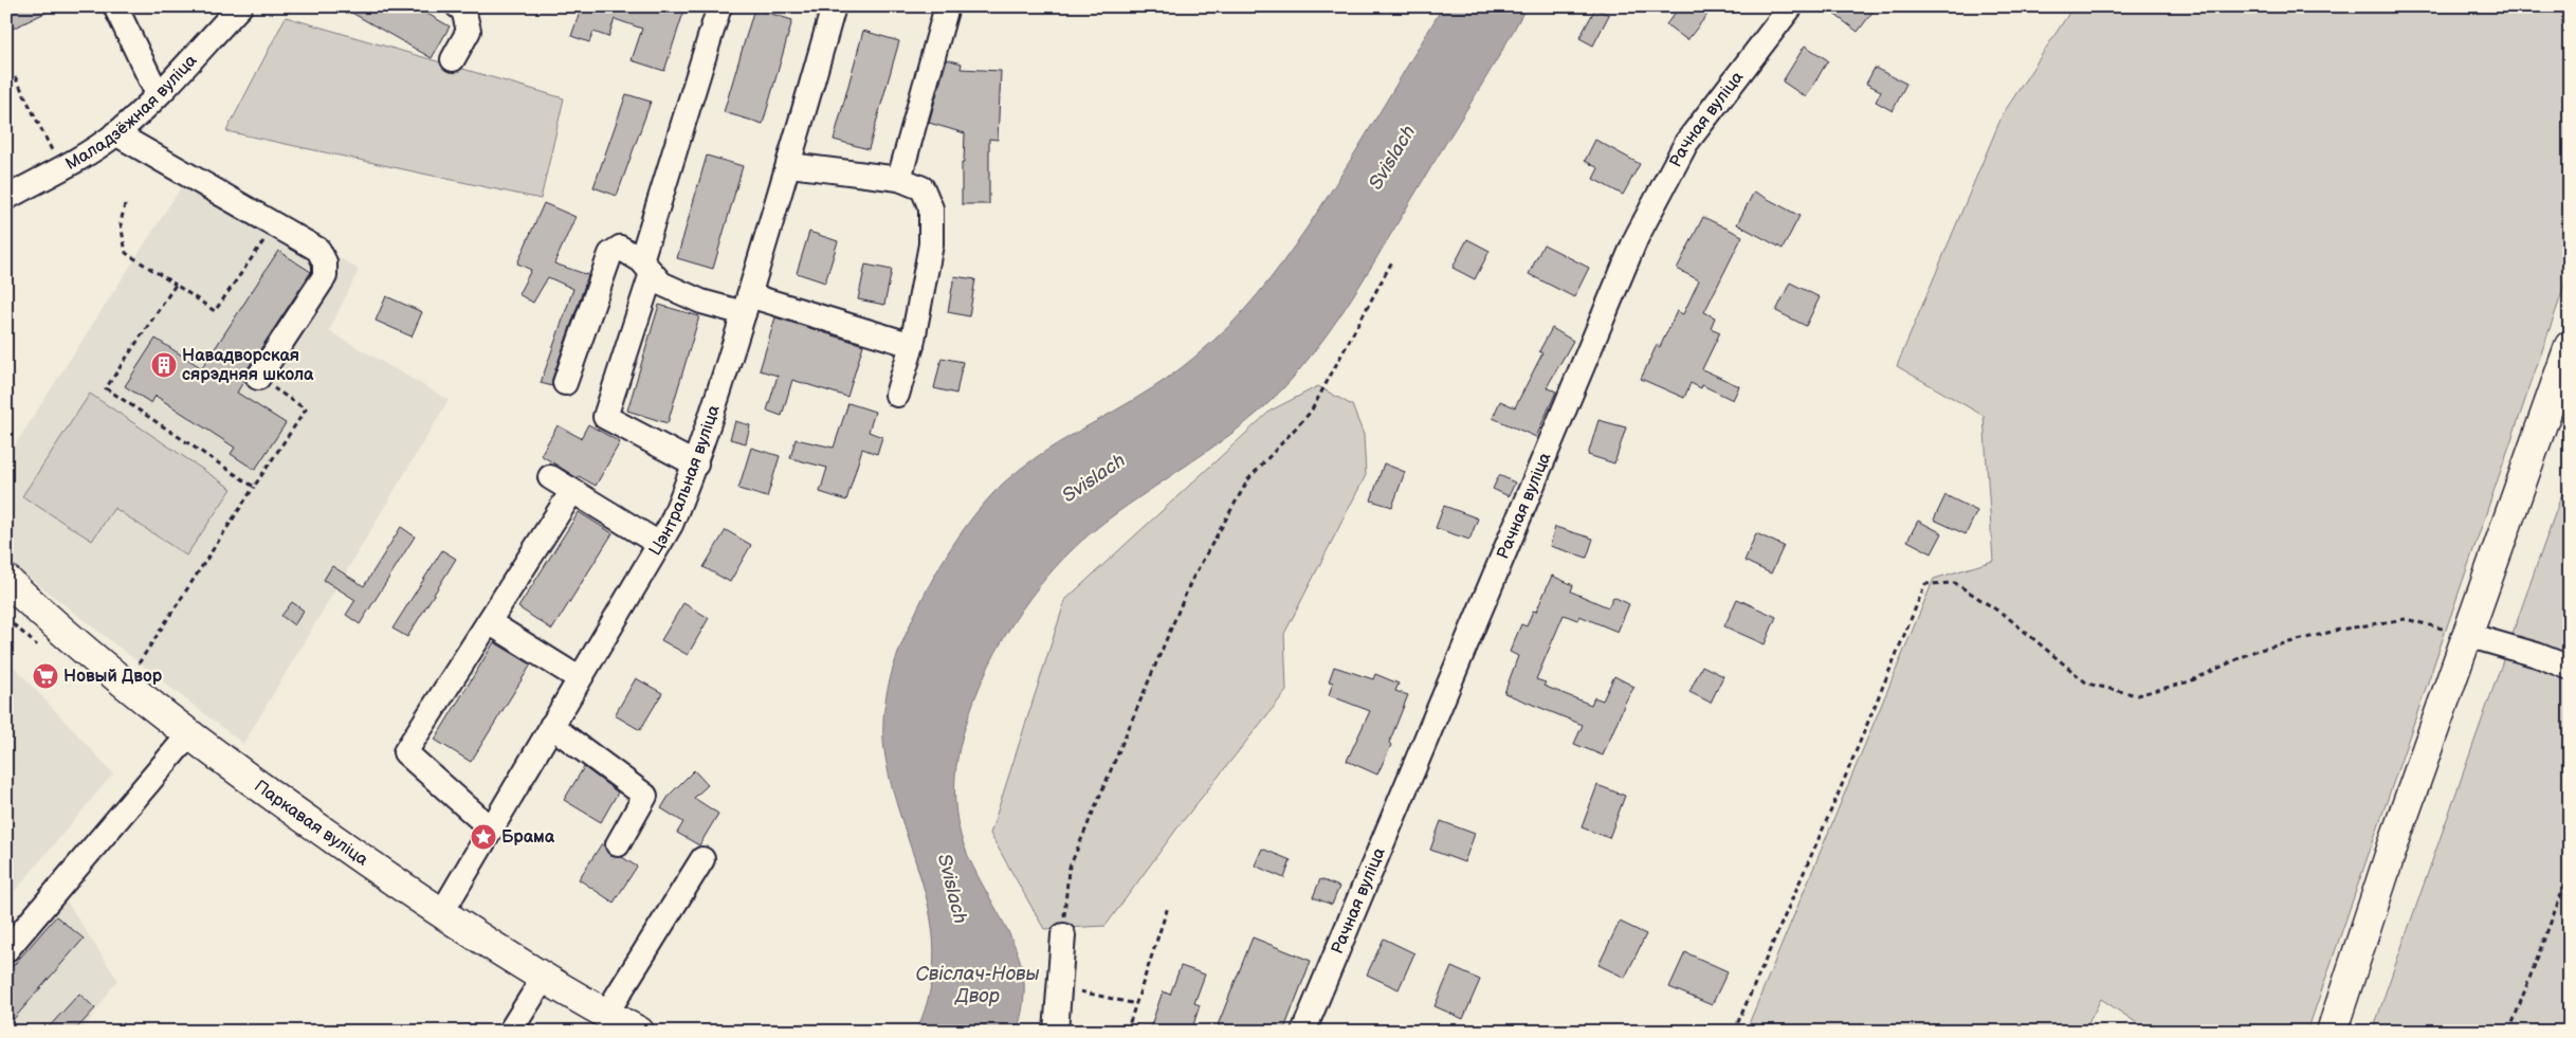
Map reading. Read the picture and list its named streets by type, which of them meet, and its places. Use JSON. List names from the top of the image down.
{
  "streets": {
    "main road": ["Паркавая вуліца"],
    "street": ["Маладзёжная вуліца", "Рачная вуліца", "Цэнтральная вуліца"]
  },
  "crossings": [
    ["Цэнтральная вуліца", "Паркавая вуліца"]
  ],
  "water": ["Svislach", "Свіслач-Новы Двор"],
  "places": {
    "building": ["Навадворская сярэдняя школа"],
    "supermarket": ["Новый Двор"],
    "place": ["Брама"]
  }
}
